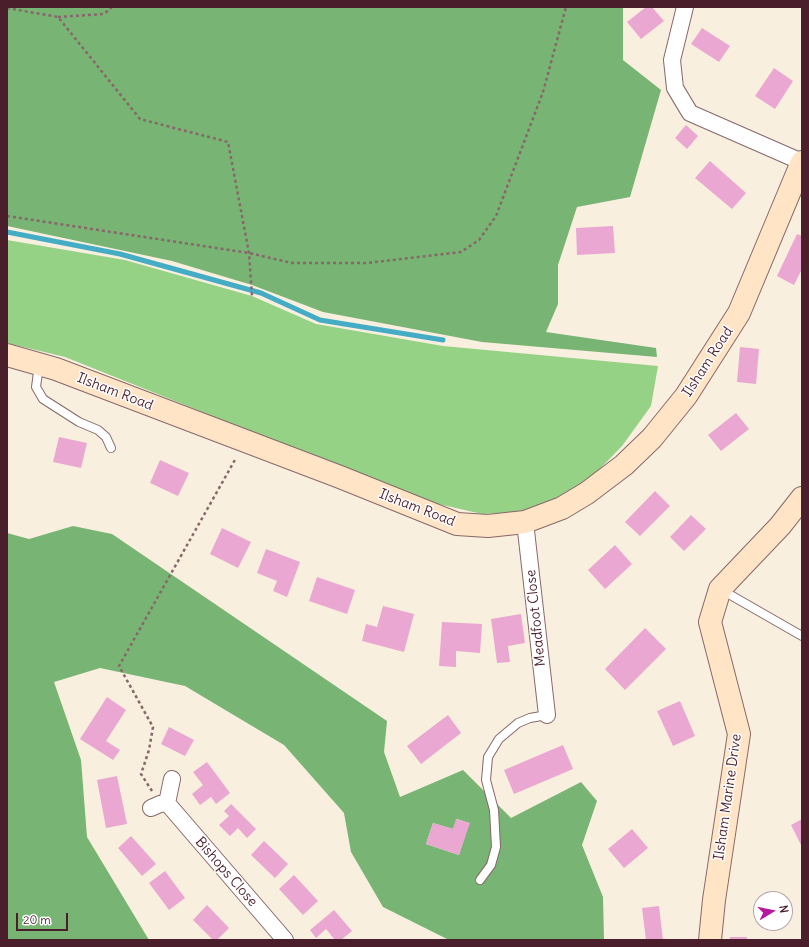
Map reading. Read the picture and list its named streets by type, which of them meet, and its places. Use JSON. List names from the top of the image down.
{
  "streets": {
    "street": [
      "Ilsham Road",
      "Meadfoot Close",
      "Ilsham Marine Drive",
      "Bishops Close"
    ]
  },
  "crossings": [
    ["Ilsham Road", "Meadfoot Close"]
  ],
  "scale_bar": "20 m",
  "north": "right"
}
